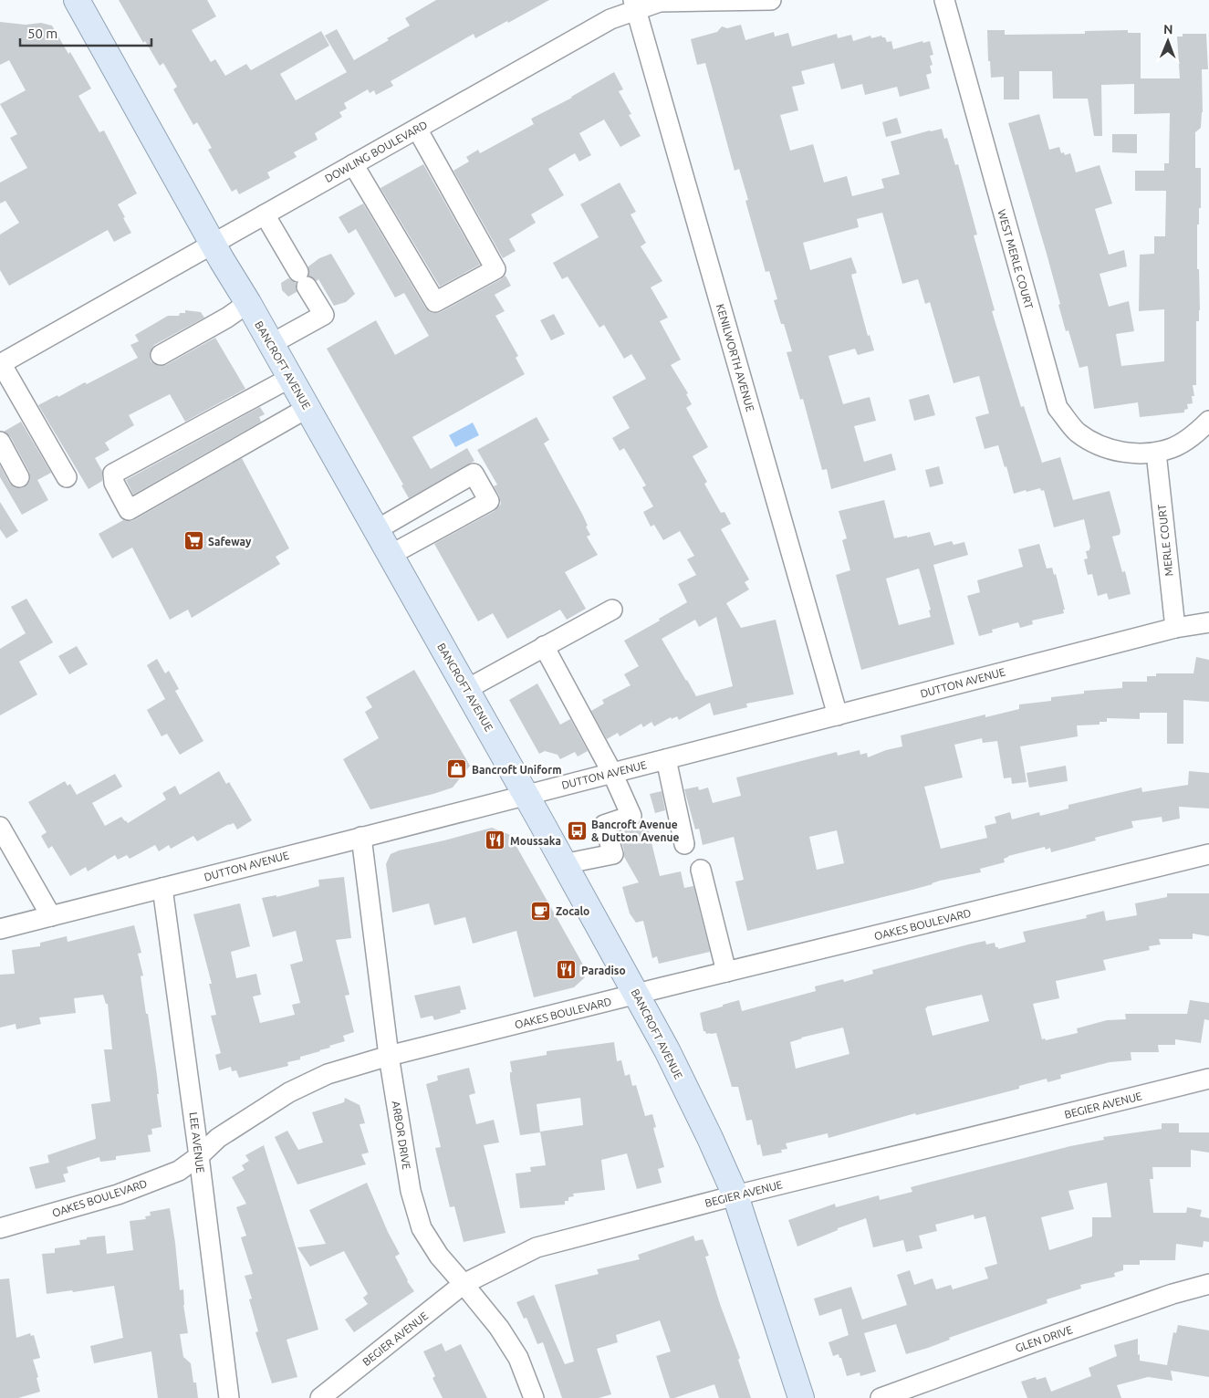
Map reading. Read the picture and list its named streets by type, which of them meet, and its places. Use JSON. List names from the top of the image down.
{
  "streets": {
    "main road": ["BANCROFT AVENUE"],
    "street": [
      "DOWLING BOULEVARD",
      "WEST MERLE COURT",
      "KENILWORTH AVENUE",
      "MERLE COURT",
      "DUTTON AVENUE",
      "OAKES BOULEVARD",
      "BEGIER AVENUE",
      "ARBOR DRIVE",
      "LEE AVENUE",
      "GLEN DRIVE"
    ]
  },
  "crossings": [
    ["DOWLING BOULEVARD", "KENILWORTH AVENUE"],
    ["DOWLING BOULEVARD", "BANCROFT AVENUE"],
    ["WEST MERLE COURT", "MERLE COURT"],
    ["KENILWORTH AVENUE", "DUTTON AVENUE"],
    ["BANCROFT AVENUE", "DUTTON AVENUE"],
    ["BANCROFT AVENUE", "OAKES BOULEVARD"],
    ["BANCROFT AVENUE", "BEGIER AVENUE"],
    ["MERLE COURT", "DUTTON AVENUE"],
    ["DUTTON AVENUE", "ARBOR DRIVE"],
    ["DUTTON AVENUE", "LEE AVENUE"],
    ["OAKES BOULEVARD", "ARBOR DRIVE"],
    ["OAKES BOULEVARD", "LEE AVENUE"],
    ["BEGIER AVENUE", "ARBOR DRIVE"]
  ],
  "places": {
    "supermarket": ["Safeway"],
    "shop": ["Bancroft Uniform"],
    "bus stop": ["Bancroft Avenue & Dutton Avenue"],
    "restaurant": ["Moussaka", "Paradiso"],
    "cafe": ["Zocalo"]
  },
  "scale_bar": "50 m",
  "north": "top"
}
